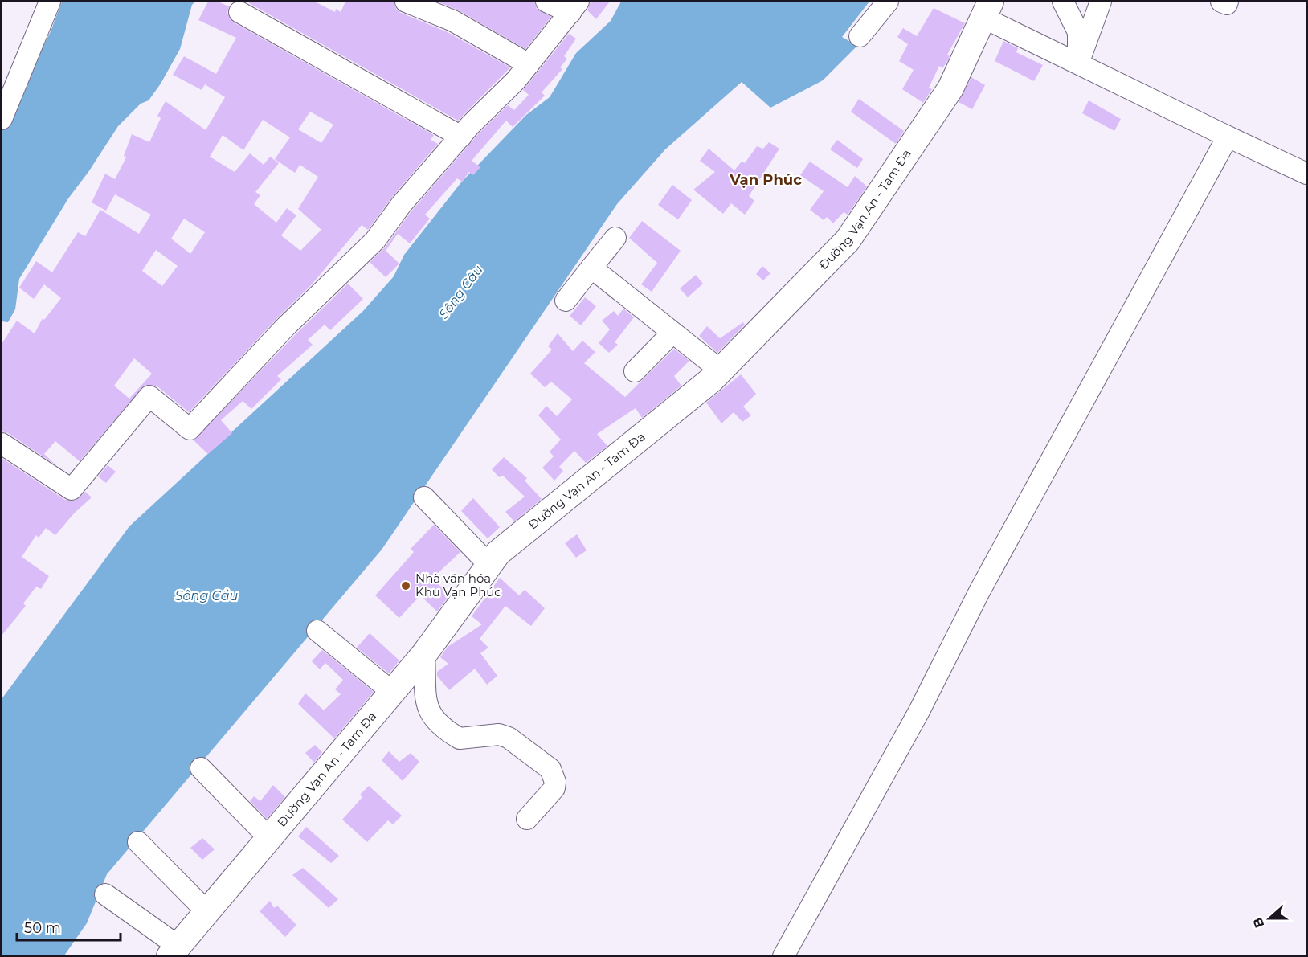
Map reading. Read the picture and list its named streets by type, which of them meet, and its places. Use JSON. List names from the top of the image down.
{
  "streets": {
    "main road": ["Đường Vạn An - Tam Đa"]
  },
  "districts": ["Vạn Phúc"],
  "water": ["Sông Cầu"],
  "places": ["Nhà văn hóa Khu Vạn Phúc"],
  "scale_bar": "50 m",
  "north": "left"
}
